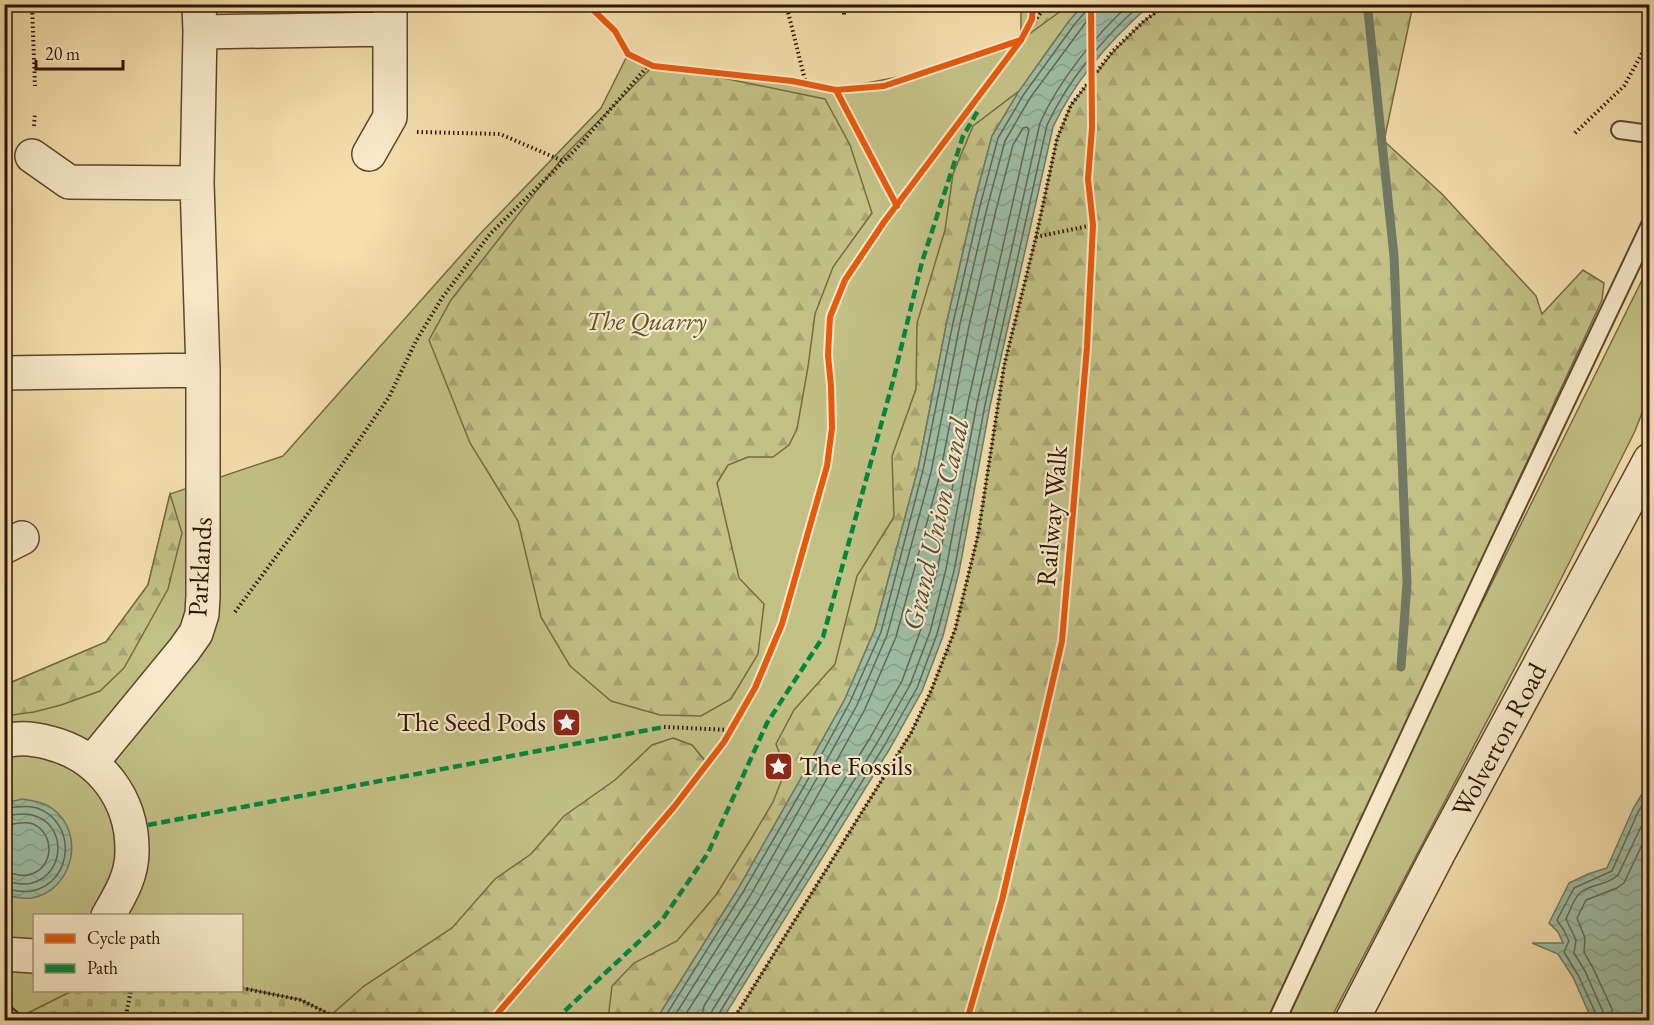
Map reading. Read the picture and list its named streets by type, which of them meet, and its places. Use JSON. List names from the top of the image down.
{
  "streets": {
    "street": ["Parklands", "Wolverton Road"],
    "cycle path": ["Railway Walk"]
  },
  "water": ["Grand Union Canal"],
  "parks": ["The Quarry"],
  "places": {
    "place": ["The Seed Pods", "The Fossils"]
  },
  "legend": ["Cycle path", "Path"],
  "scale_bar": "20 m"
}
